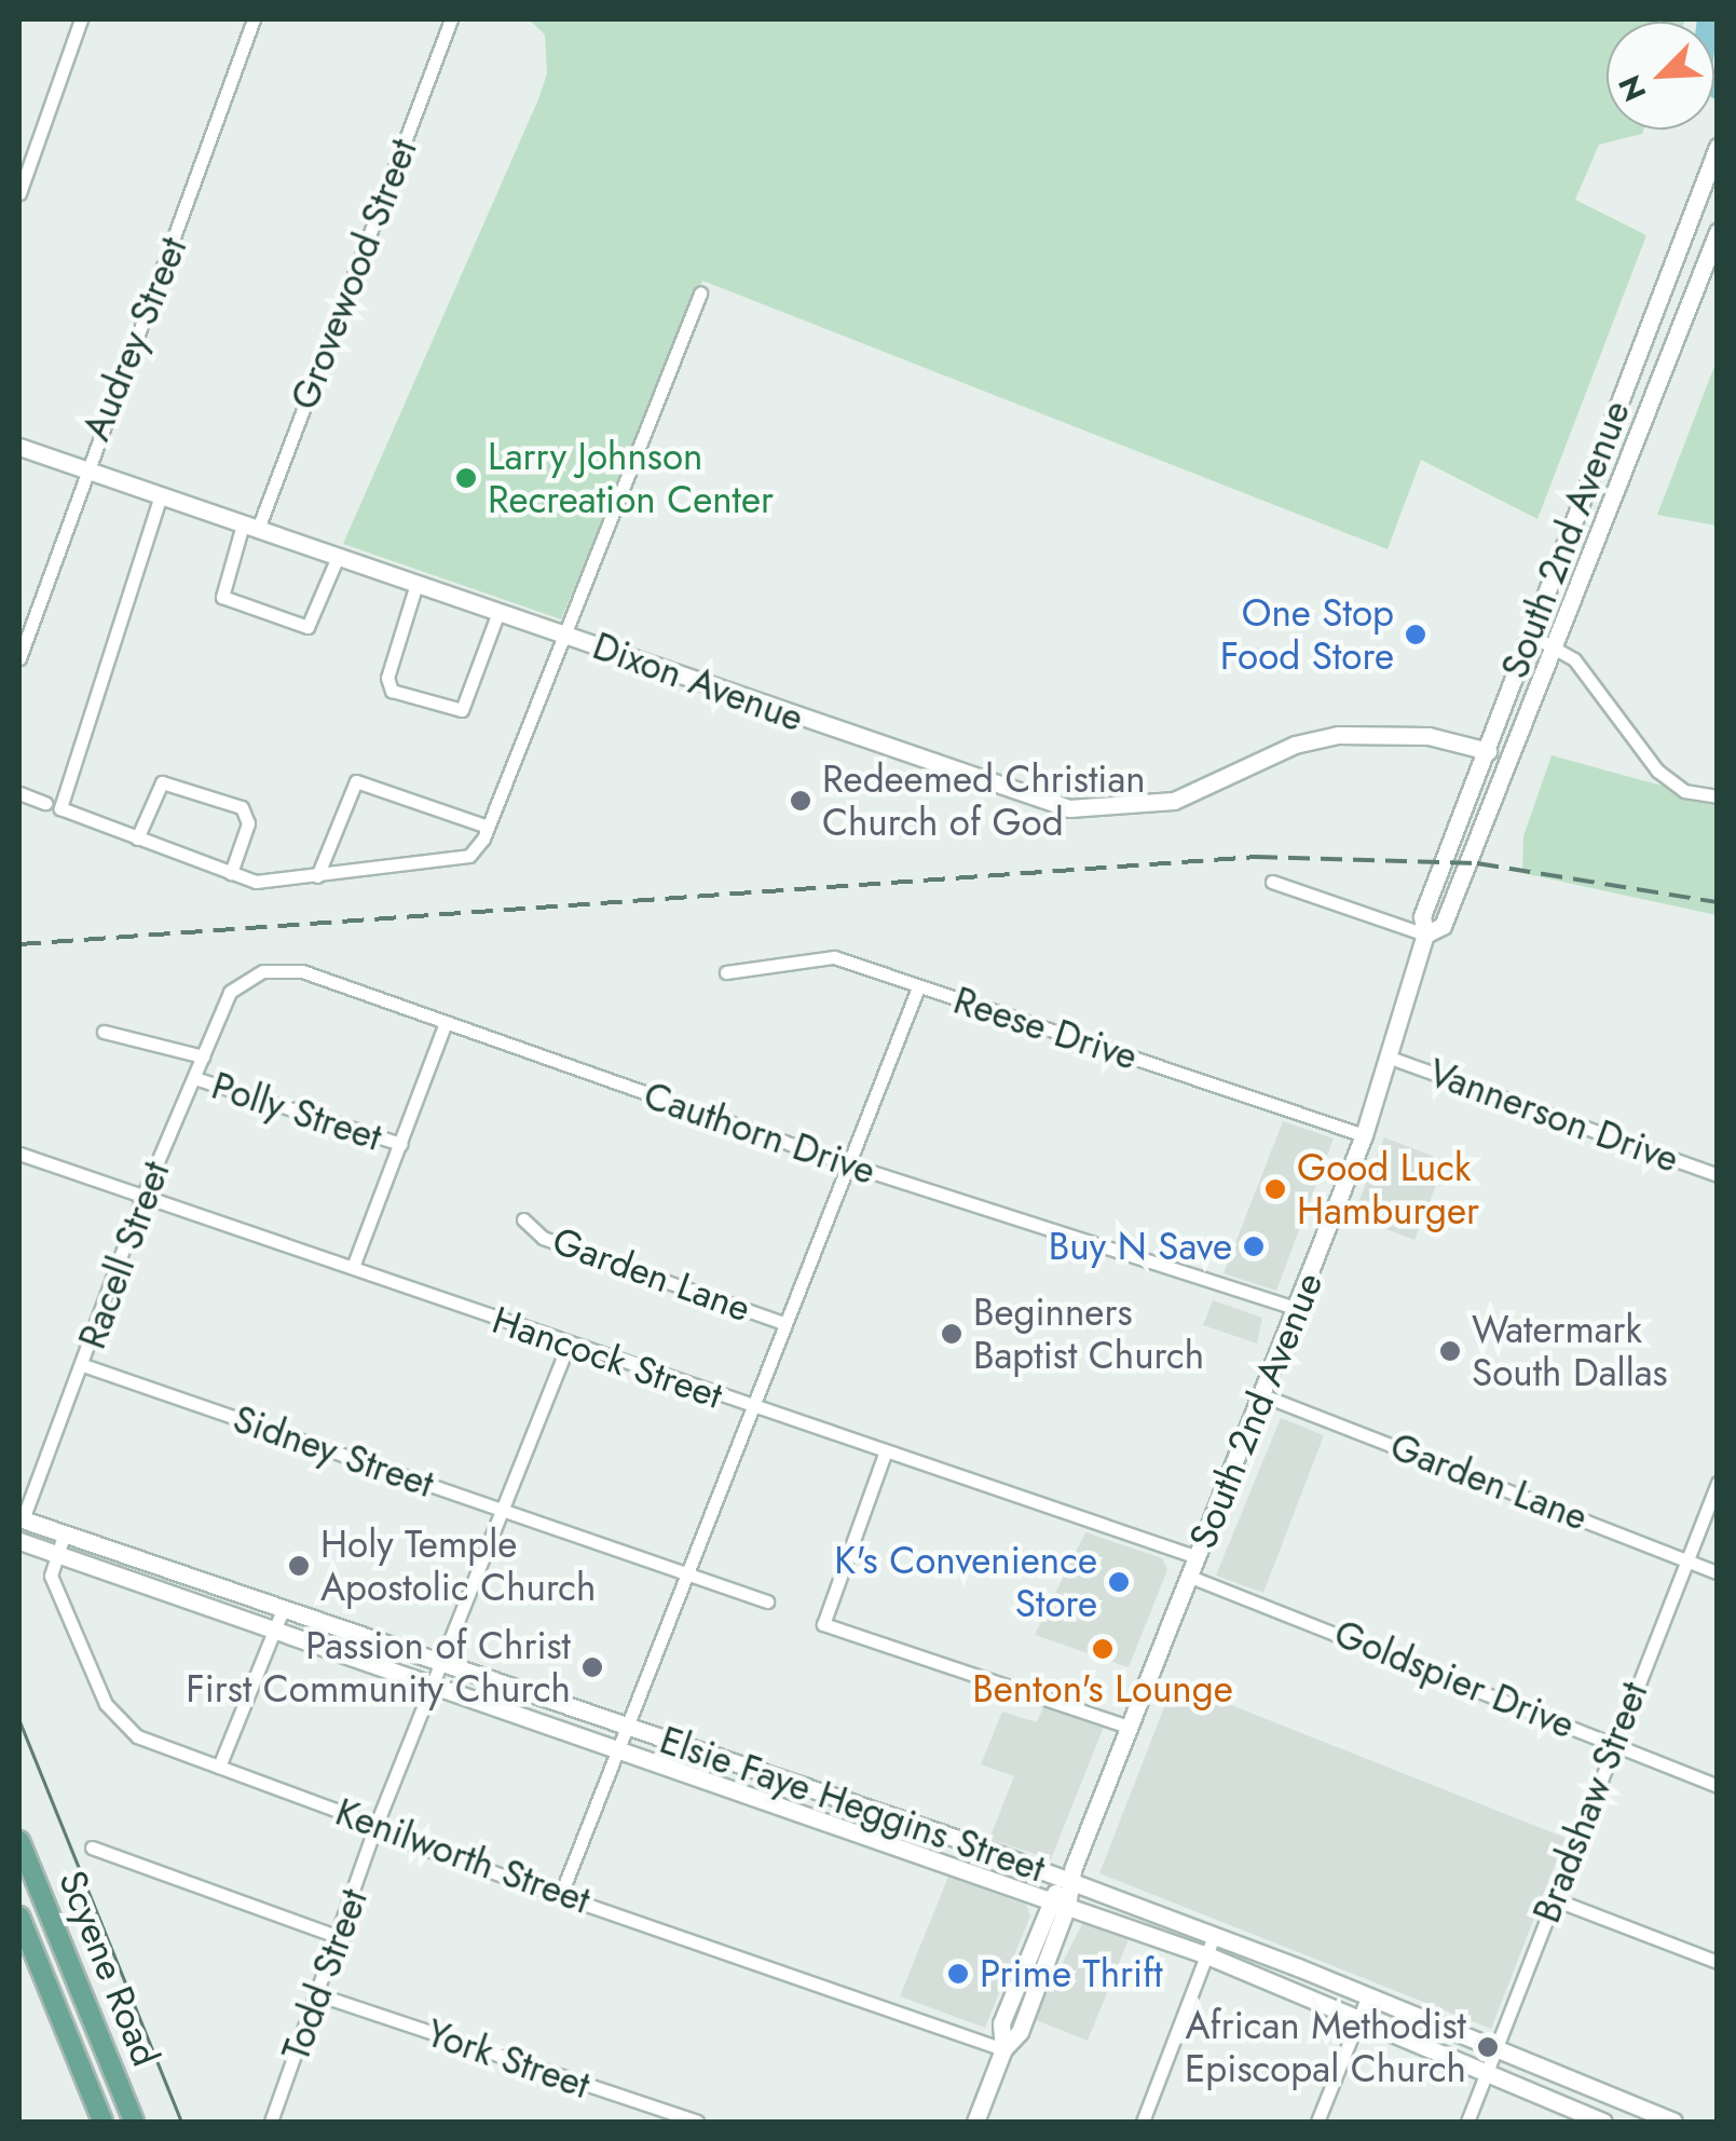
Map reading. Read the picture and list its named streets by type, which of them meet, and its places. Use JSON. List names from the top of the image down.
{
  "streets": {
    "main road": [
      "South 2nd Avenue",
      "Dixon Avenue",
      "Elsie Faye Heggins Street",
      "Scyene Road"
    ],
    "street": [
      "Grovewood Street",
      "Audrey Street",
      "Reese Drive",
      "Polly Street",
      "Vannerson Drive",
      "Cauthorn Drive",
      "Racell Street",
      "Garden Lane",
      "Hancock Street",
      "Sidney Street",
      "Goldspier Drive",
      "Bradshaw Street",
      "Kenilworth Street",
      "Todd Street",
      "York Street"
    ]
  },
  "crossings": [
    ["Grovewood Street", "Dixon Avenue"],
    ["Audrey Street", "Dixon Avenue"],
    ["South 2nd Avenue", "Dixon Avenue"],
    ["South 2nd Avenue", "Reese Drive"],
    ["South 2nd Avenue", "Vannerson Drive"],
    ["South 2nd Avenue", "Cauthorn Drive"],
    ["South 2nd Avenue", "Garden Lane"],
    ["South 2nd Avenue", "Hancock Street"],
    ["South 2nd Avenue", "Goldspier Drive"],
    ["South 2nd Avenue", "Elsie Faye Heggins Street"],
    ["South 2nd Avenue", "Kenilworth Street"],
    ["Polly Street", "Racell Street"],
    ["Cauthorn Drive", "Racell Street"],
    ["Racell Street", "Hancock Street"],
    ["Racell Street", "Sidney Street"],
    ["Racell Street", "Elsie Faye Heggins Street"],
    ["Garden Lane", "Bradshaw Street"],
    ["Hancock Street", "Todd Street"],
    ["Sidney Street", "Todd Street"],
    ["Goldspier Drive", "Bradshaw Street"],
    ["Bradshaw Street", "Elsie Faye Heggins Street"],
    ["Elsie Faye Heggins Street", "Kenilworth Street"],
    ["Elsie Faye Heggins Street", "Todd Street"],
    ["Kenilworth Street", "Todd Street"],
    ["Todd Street", "York Street"]
  ],
  "places": [
    "Larry Johnson Recreation Center",
    "One Stop Food Store",
    "Redeemed Christian Church of God",
    "Good Luck Hamburger",
    "Buy N Save",
    "Beginners Baptist Church",
    "Watermark South Dallas",
    "Holy Temple Apostolic Church",
    "K's Convenience Store",
    "Benton's Lounge",
    "Passion of Christ First Community Church",
    "Prime Thrift",
    "African Methodist Episcopal Church"
  ],
  "north": "bottom left"
}
